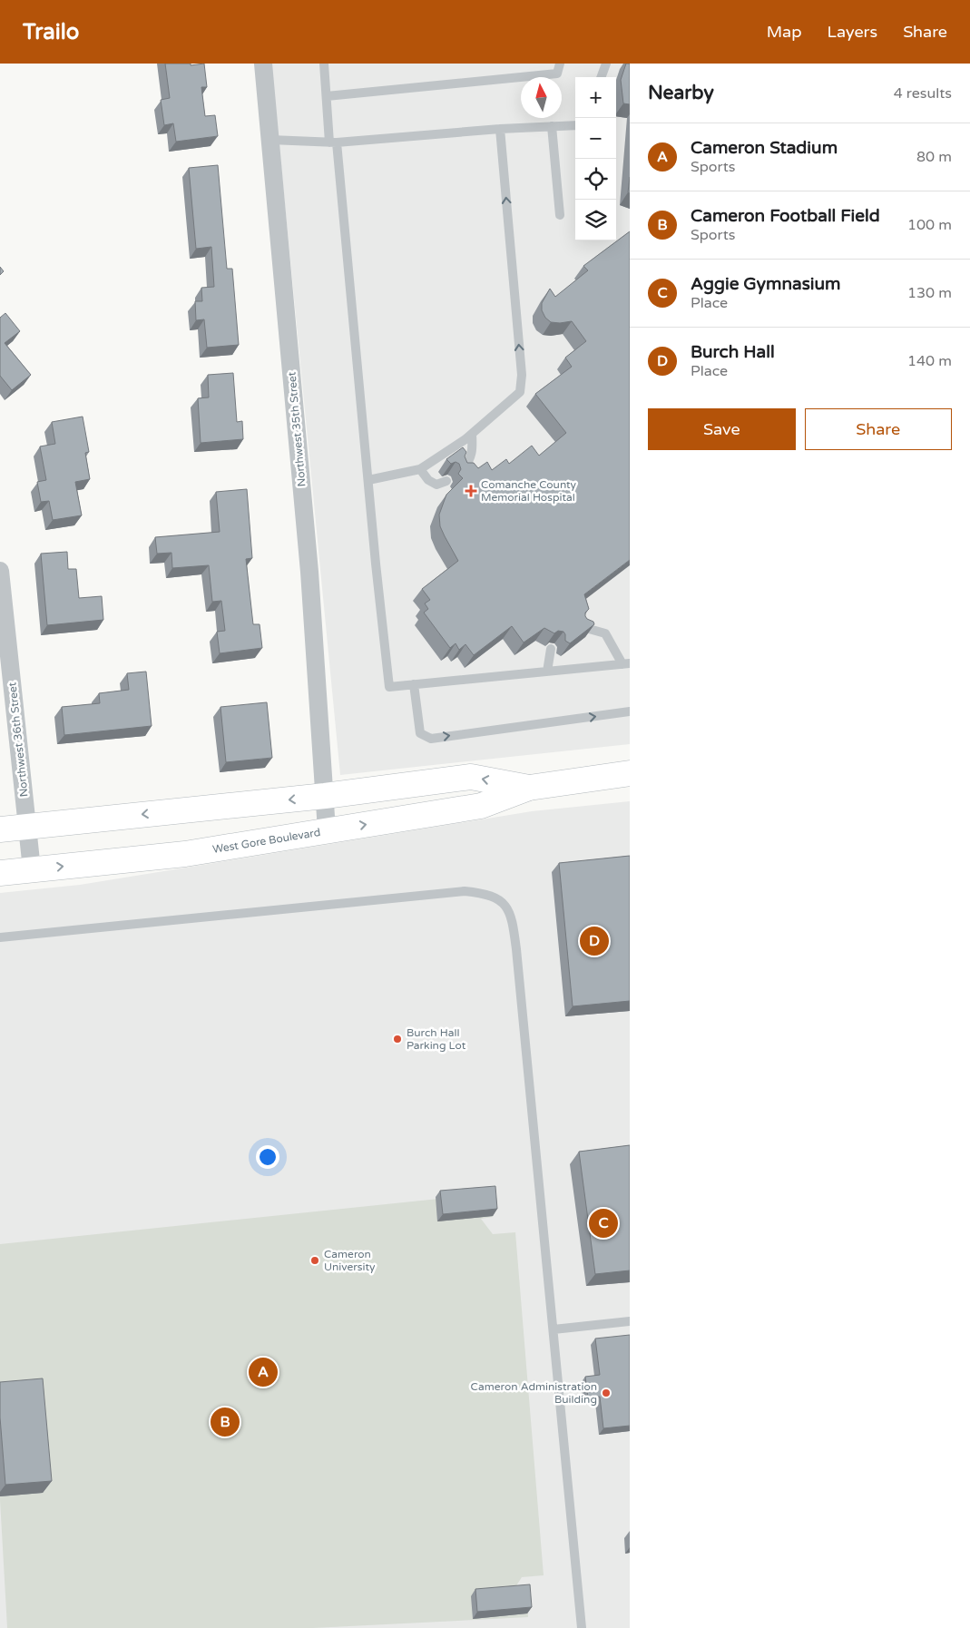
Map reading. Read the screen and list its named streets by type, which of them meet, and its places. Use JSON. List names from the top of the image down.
{
  "streets": {
    "main road": ["West Gore Boulevard"],
    "street": ["Northwest 35th Street", "Northwest 36th Street"]
  },
  "crossings": [
    ["Northwest 35th Street", "West Gore Boulevard"],
    ["Northwest 36th Street", "West Gore Boulevard"]
  ],
  "places": {
    "health": ["Comanche County Memorial Hospital"],
    "other": ["Burch Hall Parking Lot", "Cameron University", "Cameron Administration Building"]
  },
  "north": "top",
  "page": {
    "header": "Trailo",
    "nav": ["Map", "Layers", "Share"],
    "heading": ["Nearby", "4 results"],
    "map_buttons": ["+", "−"],
    "list": [
      {
        "mark": "A",
        "name": "Cameron Stadium",
        "note": "Sports",
        "value": "80 m"
      },
      {
        "mark": "B",
        "name": "Cameron Football Field",
        "note": "Sports",
        "value": "100 m"
      },
      {
        "mark": "C",
        "name": "Aggie Gymnasium",
        "note": "Place",
        "value": "130 m"
      },
      {
        "mark": "D",
        "name": "Burch Hall",
        "note": "Place",
        "value": "140 m"
      }
    ],
    "buttons": ["Save", "Share"],
    "pins": [
      "D",
      "C",
      "A",
      "B"
    ]
  }
}
